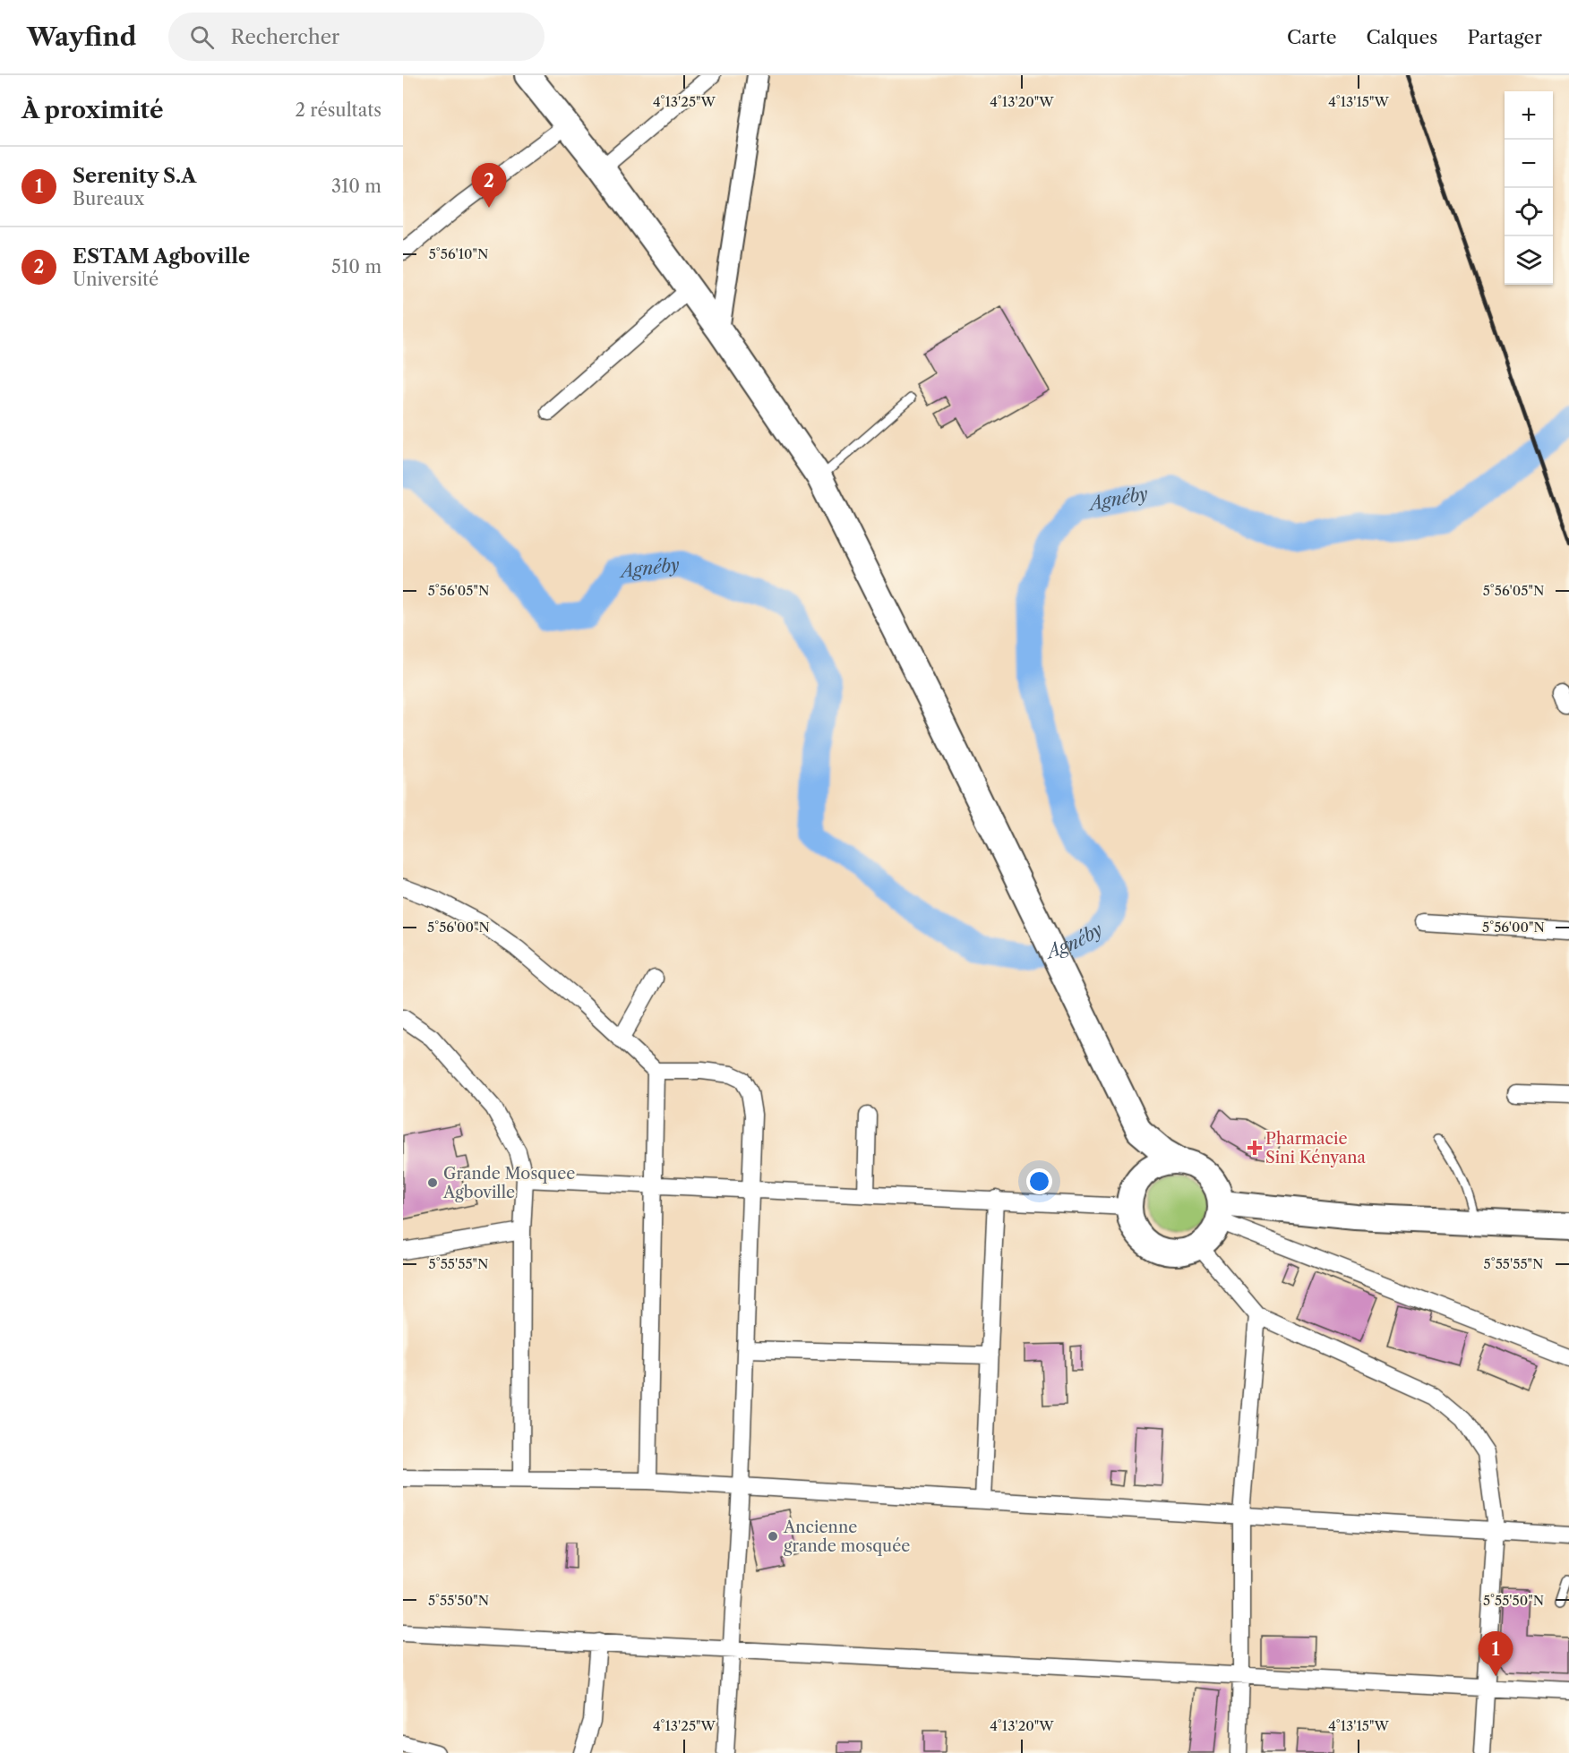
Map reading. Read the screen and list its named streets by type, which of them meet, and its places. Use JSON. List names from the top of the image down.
{
  "water": ["Agnéby"],
  "places": {
    "health": ["Pharmacie Sini Kényana"],
    "other": ["Grande Mosquee Agboville", "Ancienne grande mosquée"]
  },
  "page": {
    "header": "Wayfind",
    "search": "Rechercher",
    "nav": ["Carte", "Calques", "Partager"],
    "heading": ["À proximité", "2 résultats"],
    "map_buttons": ["+", "−"],
    "list": [
      {
        "mark": "1",
        "name": "Serenity S.A",
        "note": "Bureaux",
        "value": "310 m"
      },
      {
        "mark": "2",
        "name": "ESTAM Agboville",
        "note": "Université",
        "value": "510 m"
      }
    ],
    "pins": ["2", "1"]
  },
  "coordinates": [
    "4°13'25\"W",
    "4°13'20\"W",
    "4°13'15\"W",
    "5°56'10\"N",
    "5°56'05\"N",
    "5°56'00\"N",
    "5°55'55\"N",
    "5°55'50\"N"
  ]
}
